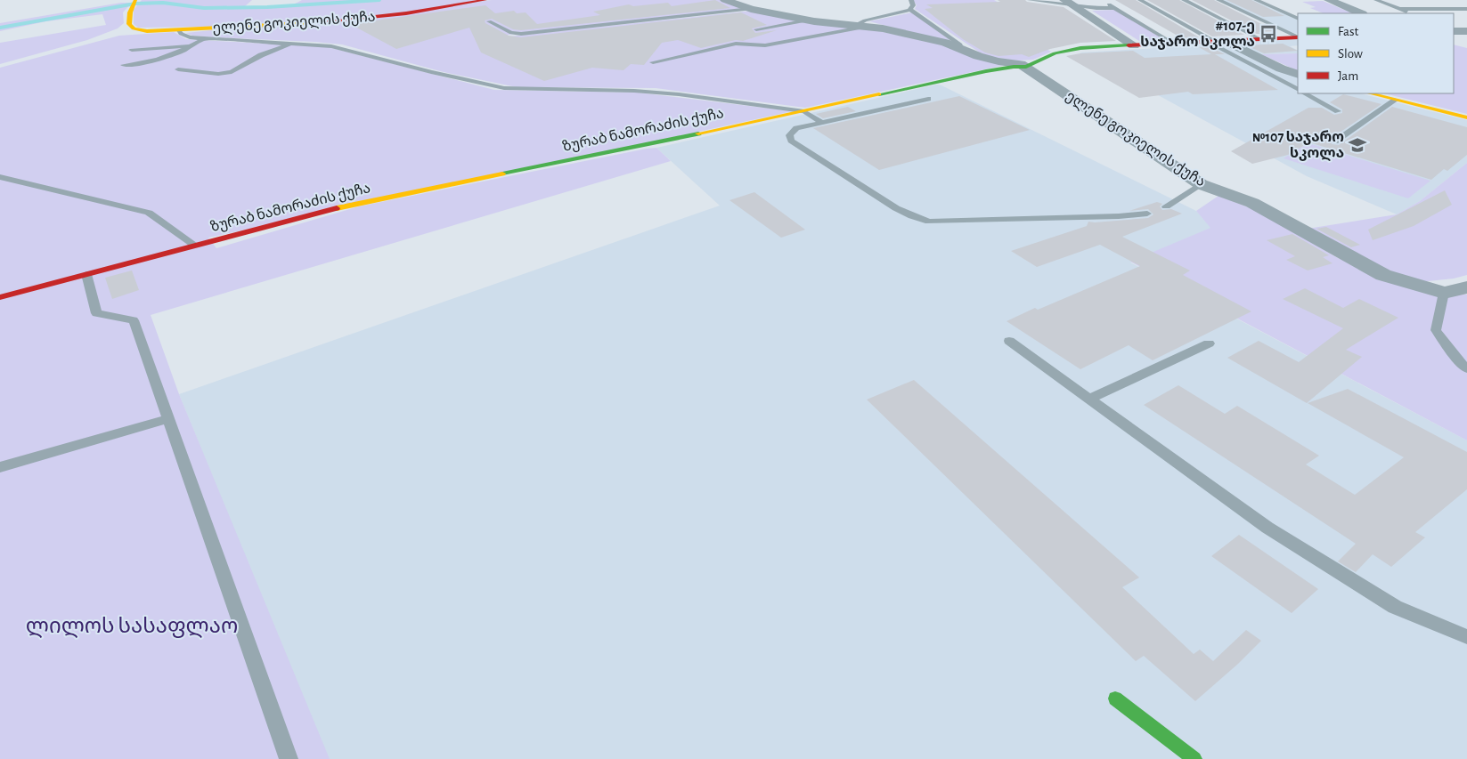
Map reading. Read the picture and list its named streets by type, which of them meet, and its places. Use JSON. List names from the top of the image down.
{
  "streets": {
    "street": ["ელენე გოკიელის ქუჩა", "ზურაბ ნამორაძის ქუჩა"]
  },
  "crossings": [
    ["ელენე გოკიელის ქუჩა", "ზურაბ ნამორაძის ქუჩა"]
  ],
  "parks": ["ლილოს სასაფლაო"],
  "places": {
    "bus stop": ["#107-ე საჯარო სკოლა"],
    "school or university": ["№107 საჯარო სკოლა"]
  },
  "legend": ["Fast", "Slow", "Jam"]
}
